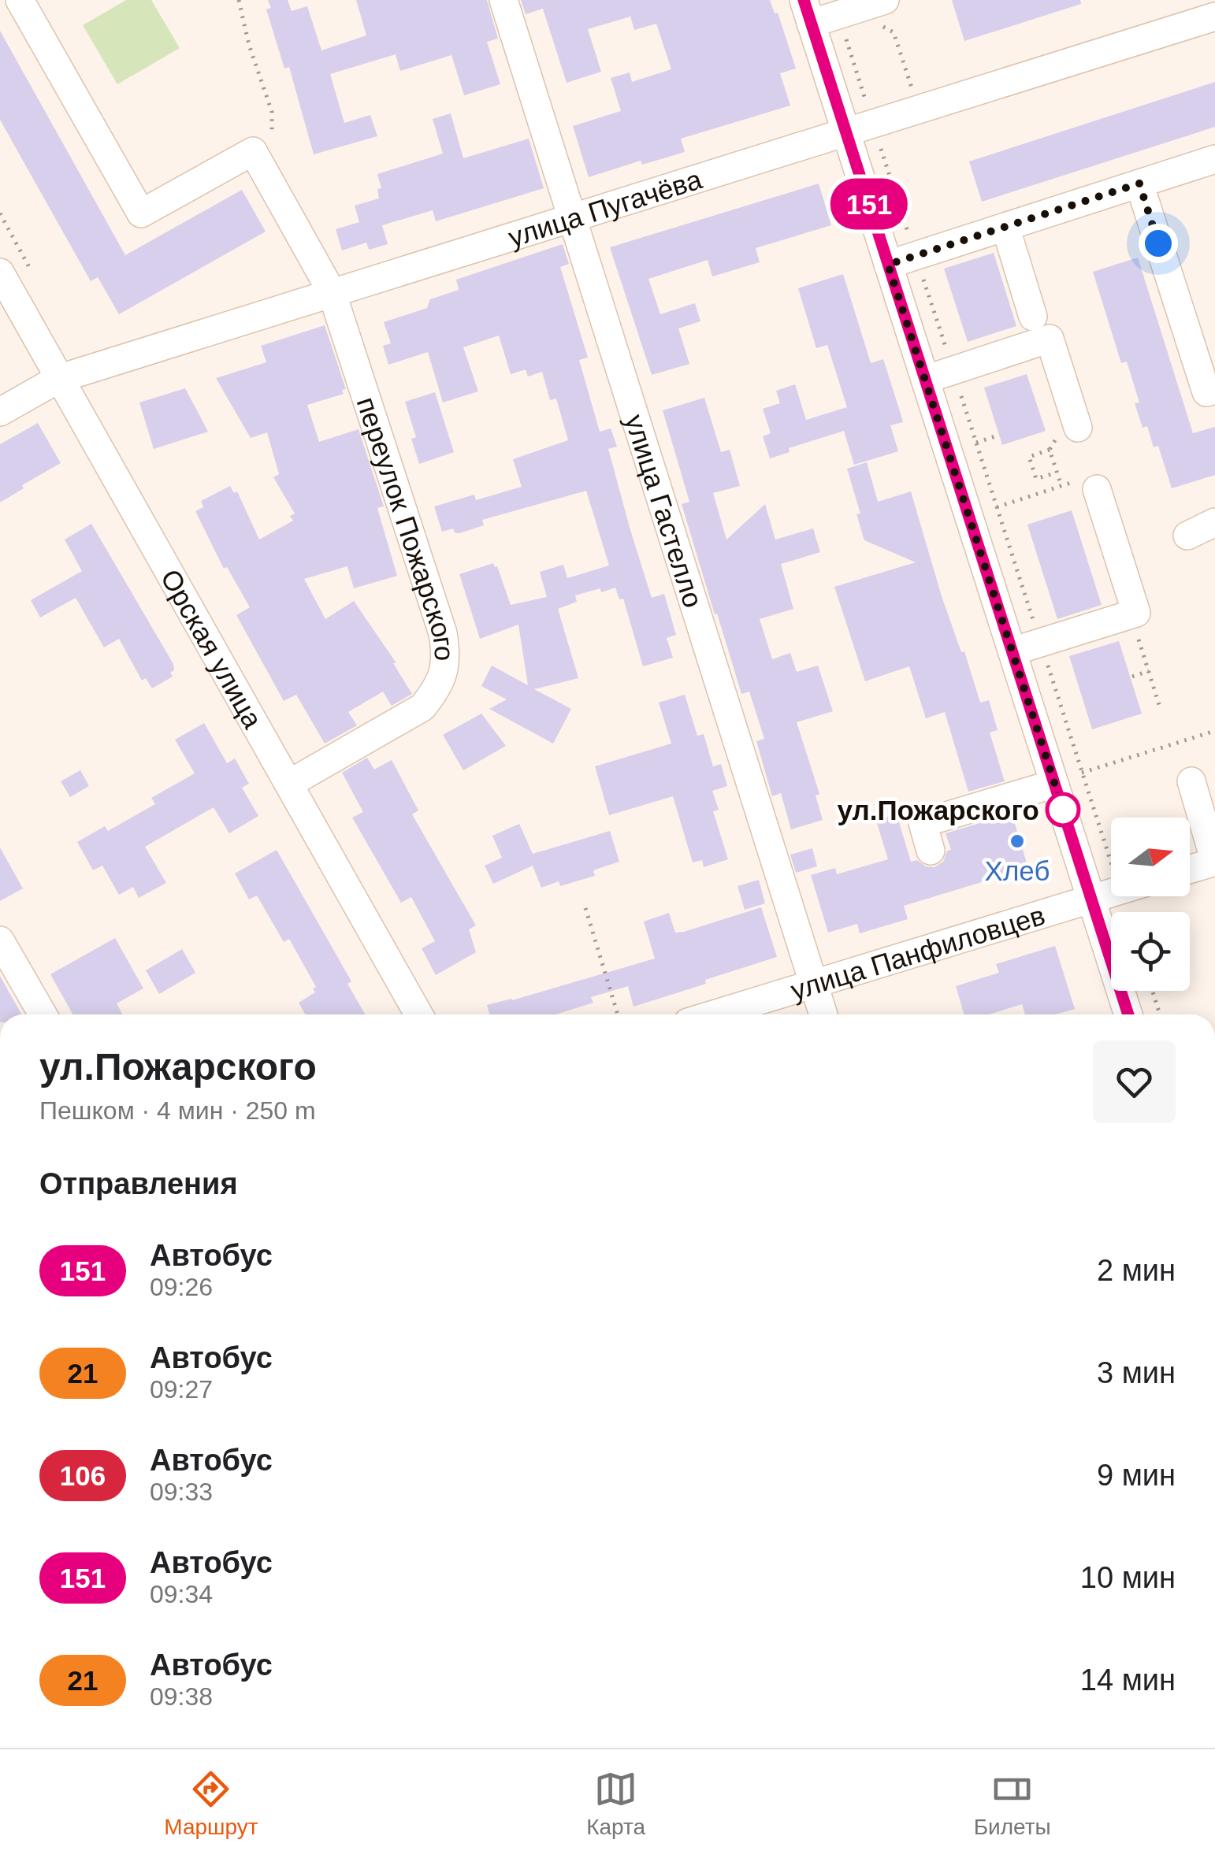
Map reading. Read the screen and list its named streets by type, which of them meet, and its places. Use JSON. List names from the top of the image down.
{
  "streets": {
    "street": [
      "улица Пугачёва",
      "улица Гастелло",
      "переулок Пожарского",
      "Орская улица",
      "улица Панфиловцев"
    ]
  },
  "crossings": [
    ["улица Пугачёва", "улица Гастелло"],
    ["улица Пугачёва", "переулок Пожарского"],
    ["улица Пугачёва", "Орская улица"],
    ["улица Гастелло", "улица Панфиловцев"],
    ["переулок Пожарского", "Орская улица"]
  ],
  "places": ["ул.Пожарского", "Хлеб"],
  "lines": ["bus line 151"],
  "north": "right",
  "page": {
    "on_map": "151",
    "heading": [
      ["ул.Пожарского", "Пешком · 4 мин · 250 m"],
      "Отправления"
    ],
    "list": [
      {
        "mark": "151",
        "name": "Автобус",
        "note": "09:26",
        "value": "2 мин"
      },
      {
        "mark": "21",
        "name": "Автобус",
        "note": "09:27",
        "value": "3 мин"
      },
      {
        "mark": "106",
        "name": "Автобус",
        "note": "09:33",
        "value": "9 мин"
      },
      {
        "mark": "151",
        "name": "Автобус",
        "note": "09:34",
        "value": "10 мин"
      },
      {
        "mark": "21",
        "name": "Автобус",
        "note": "09:38",
        "value": "14 мин"
      }
    ],
    "tabs": ["Маршрут", "Карта", "Билеты"]
  }
}
